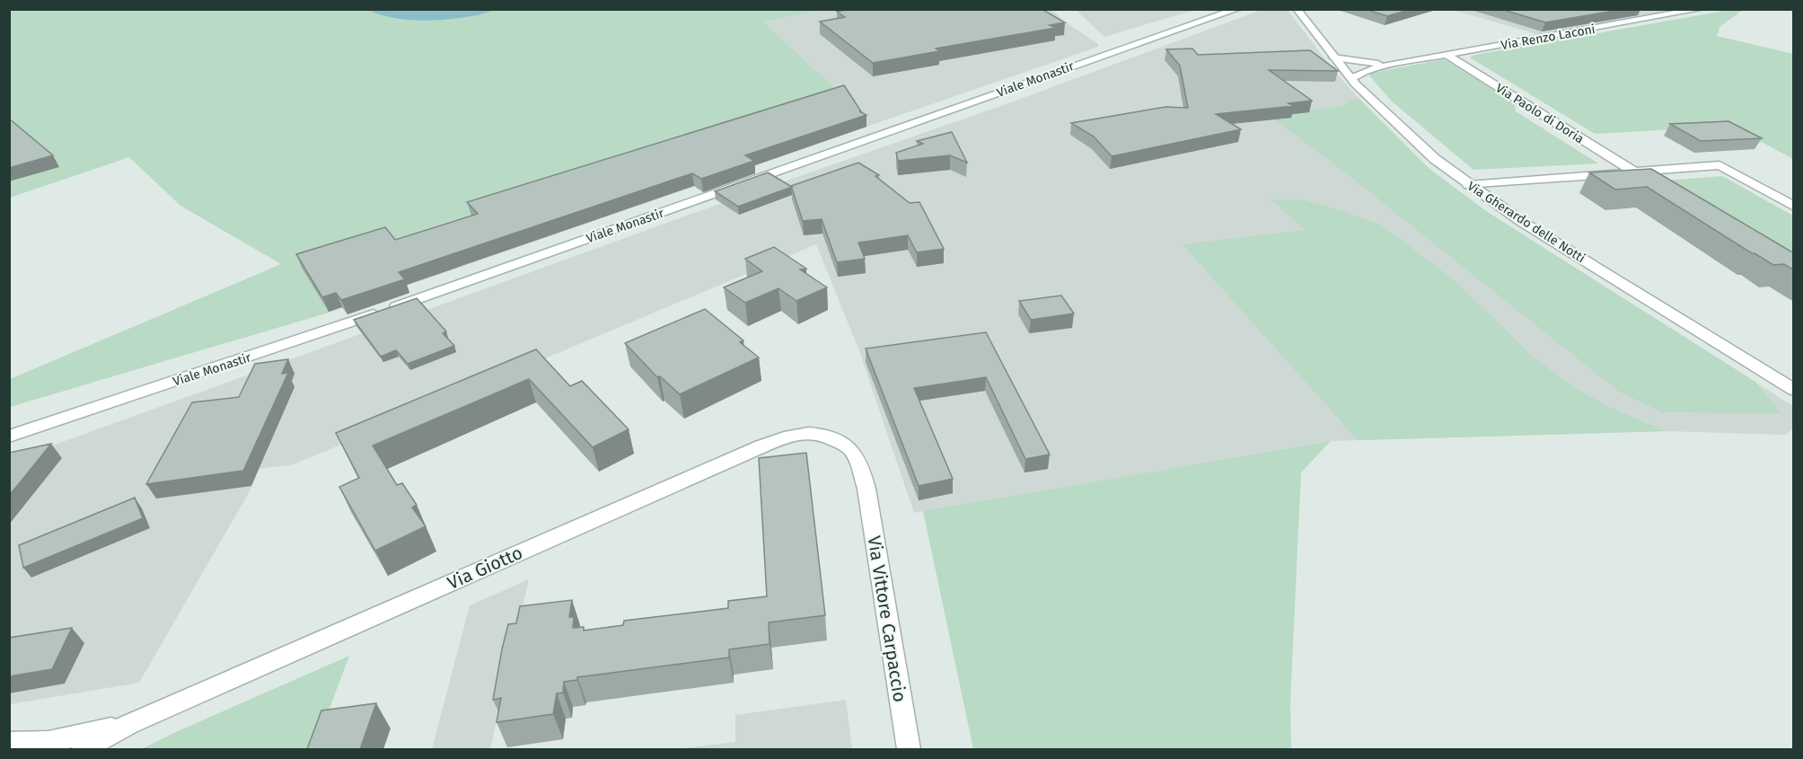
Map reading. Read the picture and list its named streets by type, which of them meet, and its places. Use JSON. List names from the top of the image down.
{
  "streets": {
    "street": [
      "Via Renzo Laconi",
      "Viale Monastir",
      "Via Paolo di Doria",
      "Via Gherardo delle Notti",
      "Via Giotto",
      "Via Vittore Carpaccio"
    ]
  },
  "crossings": [
    ["Via Renzo Laconi", "Via Paolo di Doria"],
    ["Via Renzo Laconi", "Via Gherardo delle Notti"],
    ["Via Giotto", "Via Vittore Carpaccio"]
  ]
}
